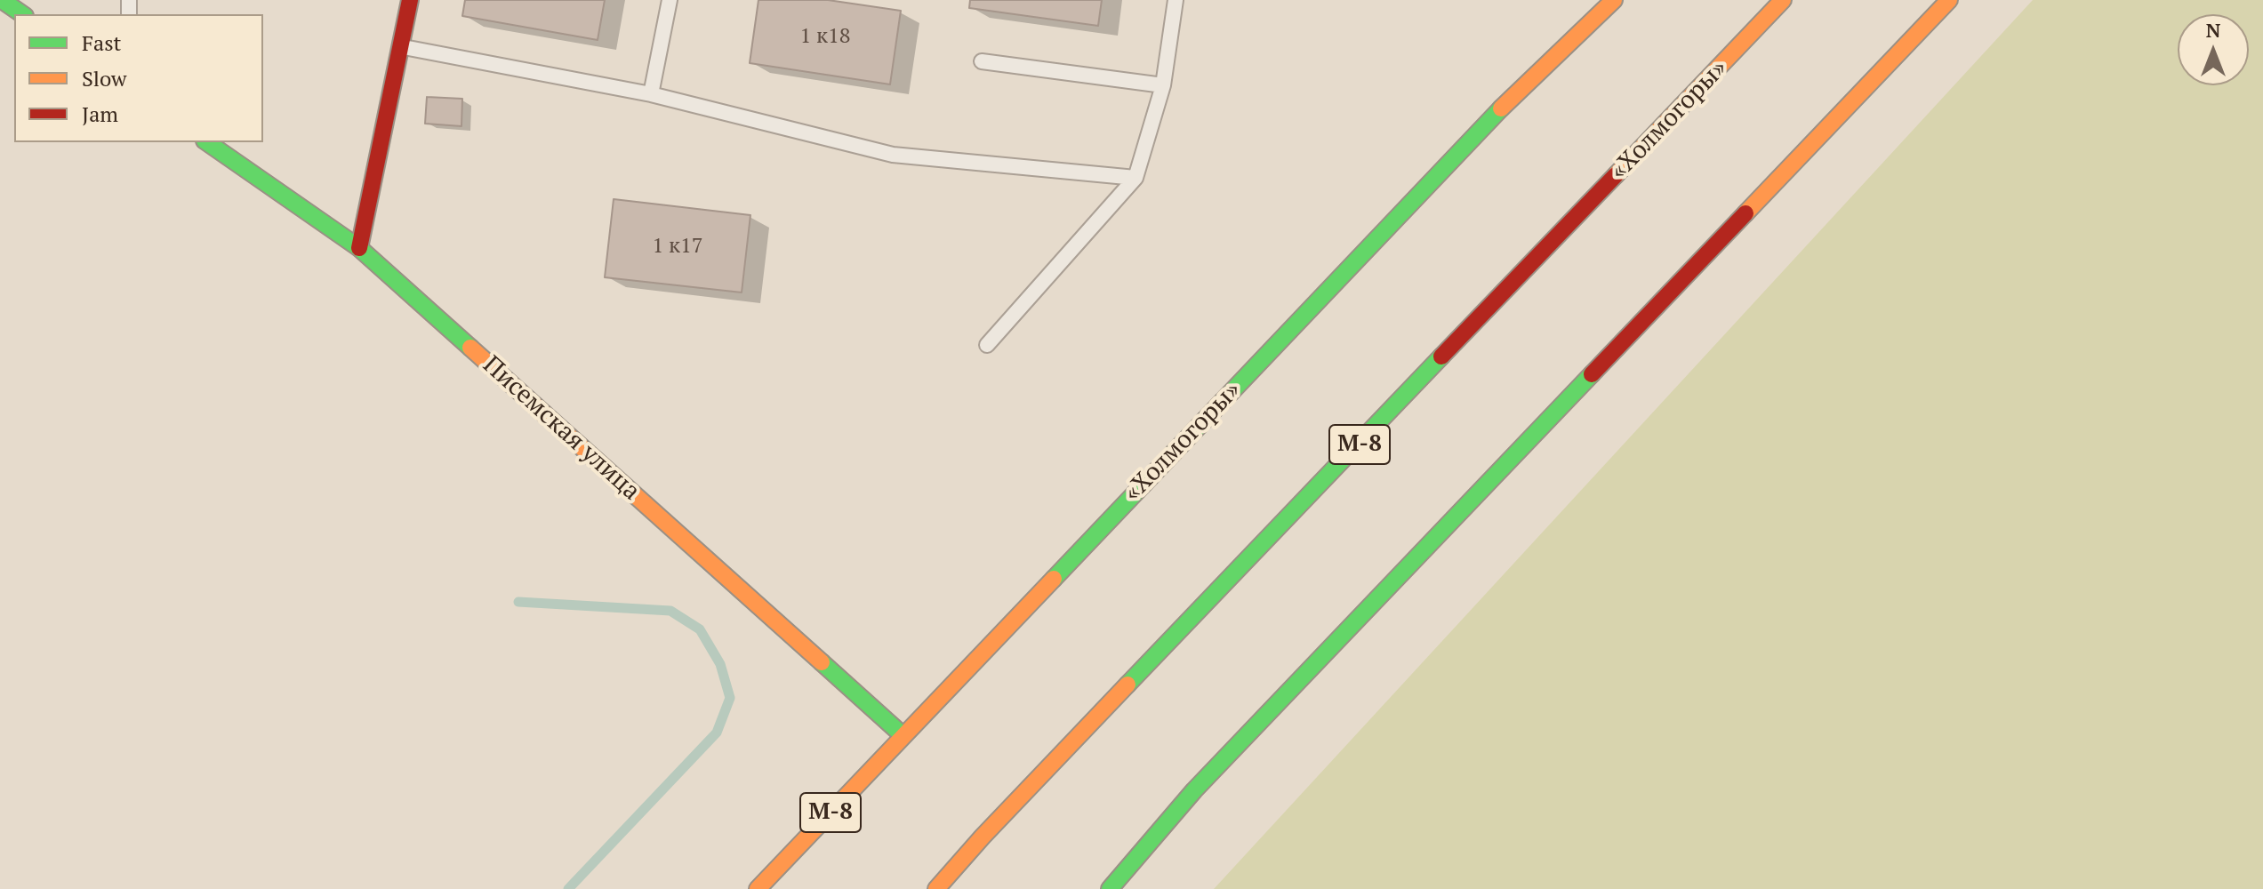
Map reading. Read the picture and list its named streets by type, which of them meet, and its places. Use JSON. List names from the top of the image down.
{
  "streets": {
    "main road": ["«Холмогоры»", "Писемская улица", "М-8"]
  },
  "crossings": [
    ["«Холмогоры»", "Писемская улица"]
  ],
  "house_numbers": ["1 к18", "1 к17"],
  "legend": ["Fast", "Slow", "Jam"],
  "north": "top"
}
